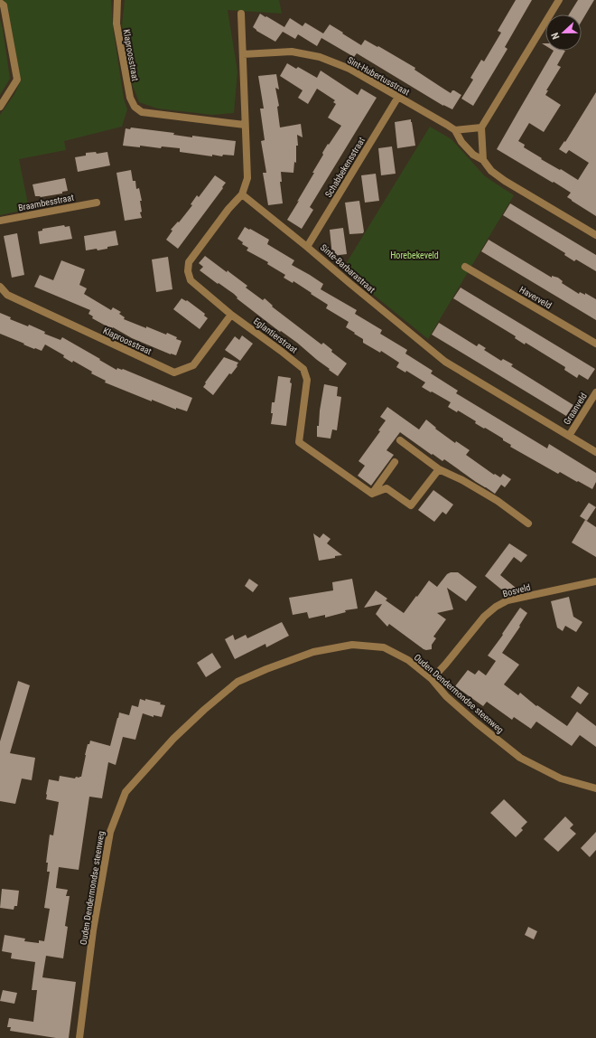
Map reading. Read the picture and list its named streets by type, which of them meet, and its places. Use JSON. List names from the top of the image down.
{
  "streets": {
    "street": [
      "Klaproosstraat",
      "Sint-Hubertusstraat",
      "Schabbekensstraat",
      "Braambesstraat",
      "Sinte-Barbarastraat",
      "Haverveld",
      "Eglantierstraat",
      "Graanveld",
      "Bosveld",
      "Ouden Dendermondse steenweg"
    ]
  },
  "crossings": [
    ["Klaproosstraat", "Eglantierstraat"],
    ["Sint-Hubertusstraat", "Schabbekensstraat"],
    ["Schabbekensstraat", "Sinte-Barbarastraat"],
    ["Sinte-Barbarastraat", "Eglantierstraat"],
    ["Sinte-Barbarastraat", "Graanveld"],
    ["Bosveld", "Ouden Dendermondse steenweg"]
  ],
  "parks": ["Horebekeveld"],
  "north": "left"
}
